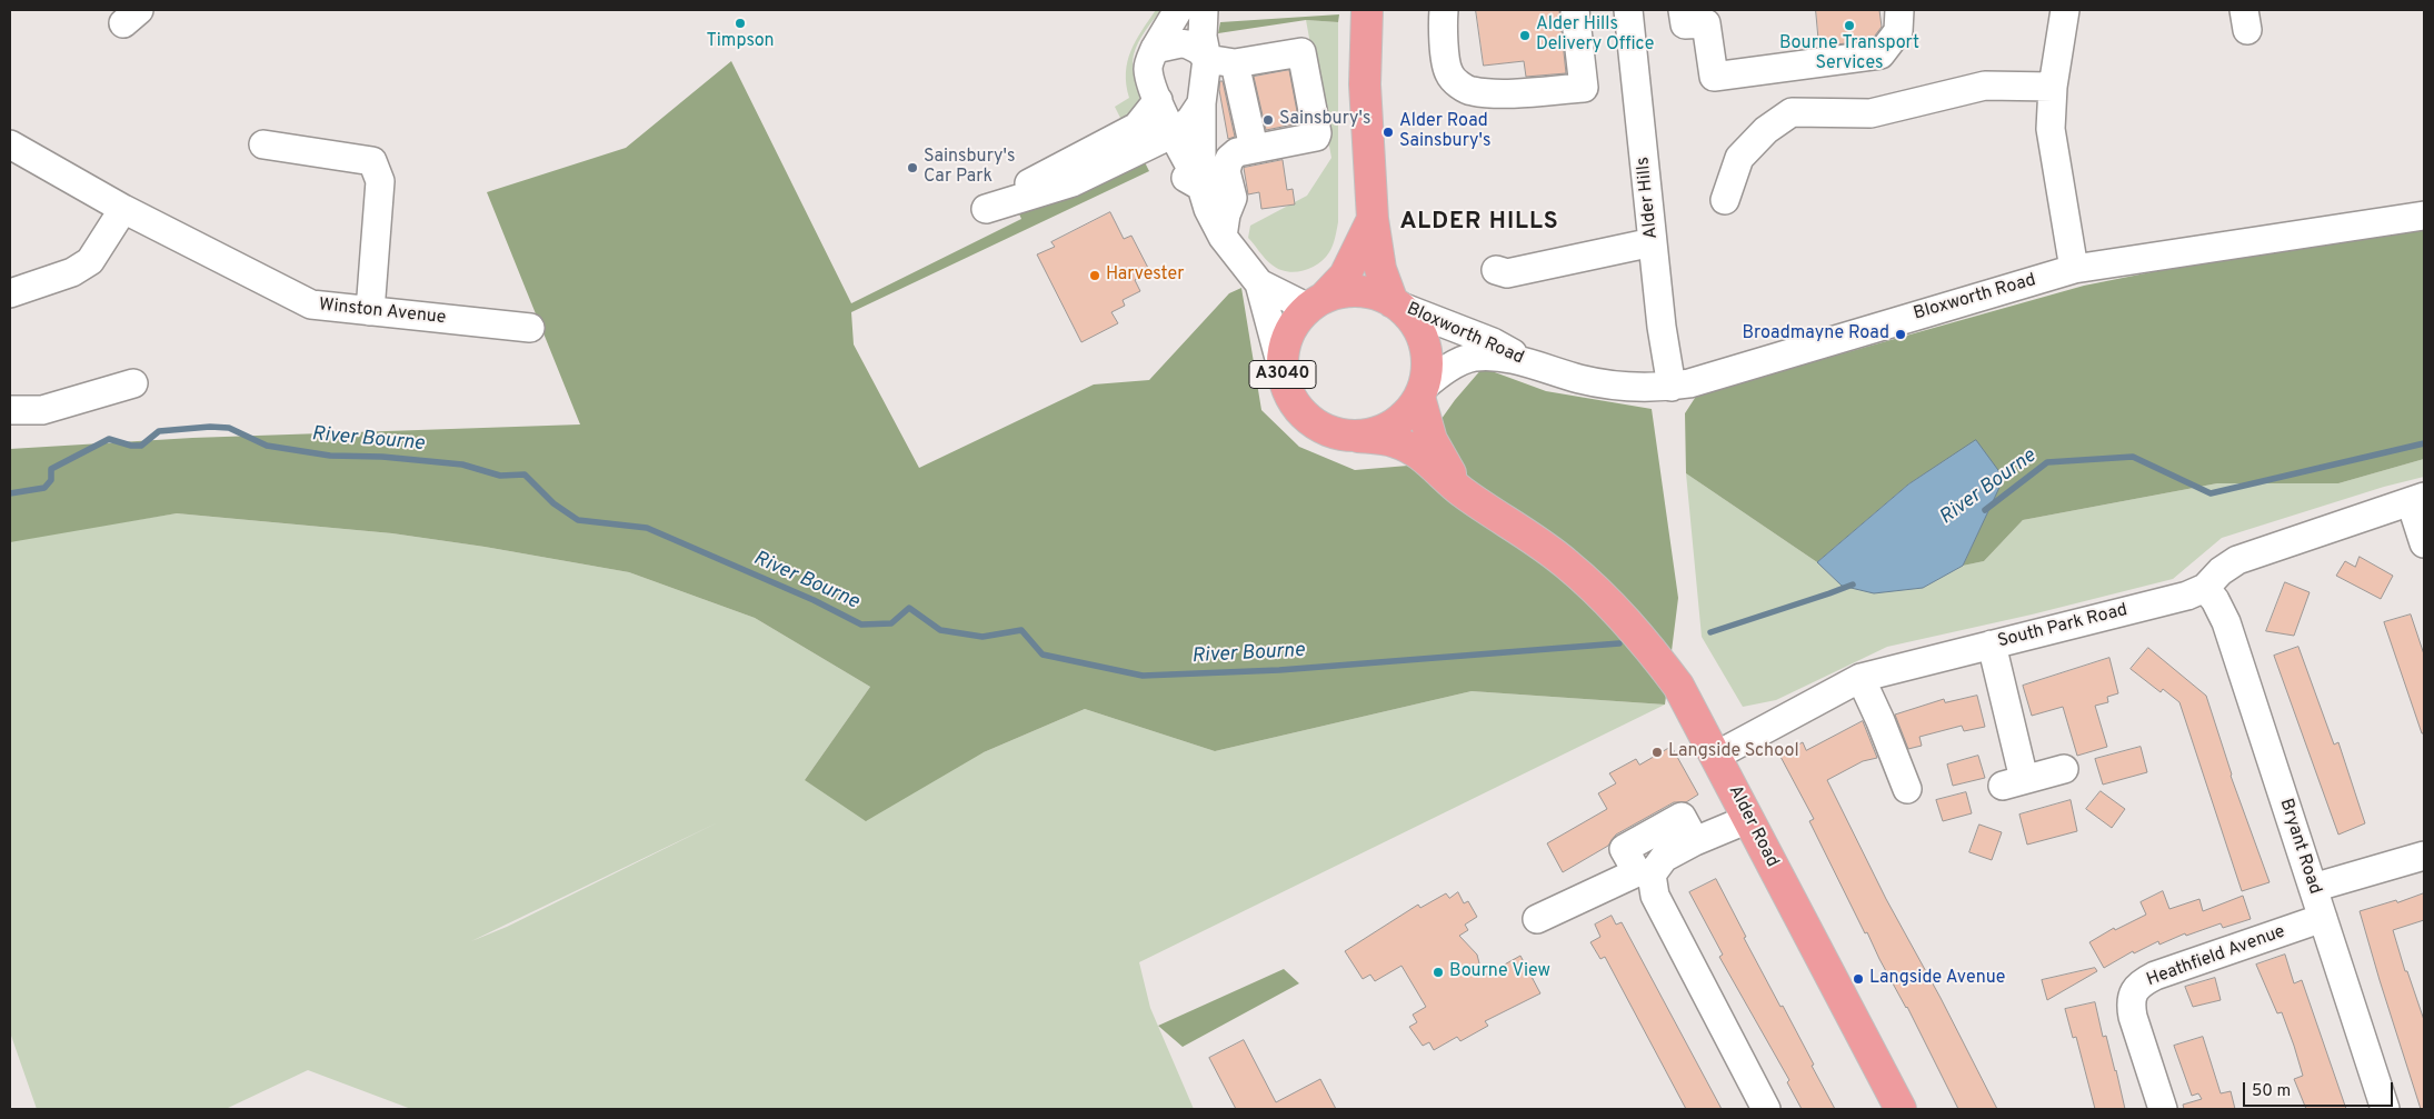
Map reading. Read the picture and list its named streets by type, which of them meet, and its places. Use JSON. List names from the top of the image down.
{
  "streets": {
    "main road": ["A3040", "Alder Road"],
    "street": [
      "Alder Hills",
      "Bloxworth Road",
      "Winston Avenue",
      "South Park Road",
      "Bryant Road",
      "Heathfield Avenue"
    ]
  },
  "crossings": [
    ["Alder Hills", "Bloxworth Road"],
    ["Bloxworth Road", "A3040"],
    ["Bloxworth Road", "Alder Road"],
    ["A3040", "Alder Road"],
    ["South Park Road", "Alder Road"],
    ["South Park Road", "Bryant Road"],
    ["Bryant Road", "Heathfield Avenue"]
  ],
  "districts": ["ALDER HILLS"],
  "water": ["River Bourne"],
  "places": [
    "Timpson",
    "Bourne Transport Services",
    "Alder Hills Delivery Office",
    "Sainsbury's",
    "Alder Road Sainsbury's",
    "Sainsbury's Car Park",
    "Harvester",
    "Broadmayne Road",
    "Langside School",
    "Bourne View",
    "Langside Avenue"
  ],
  "scale_bar": "50 m"
}
